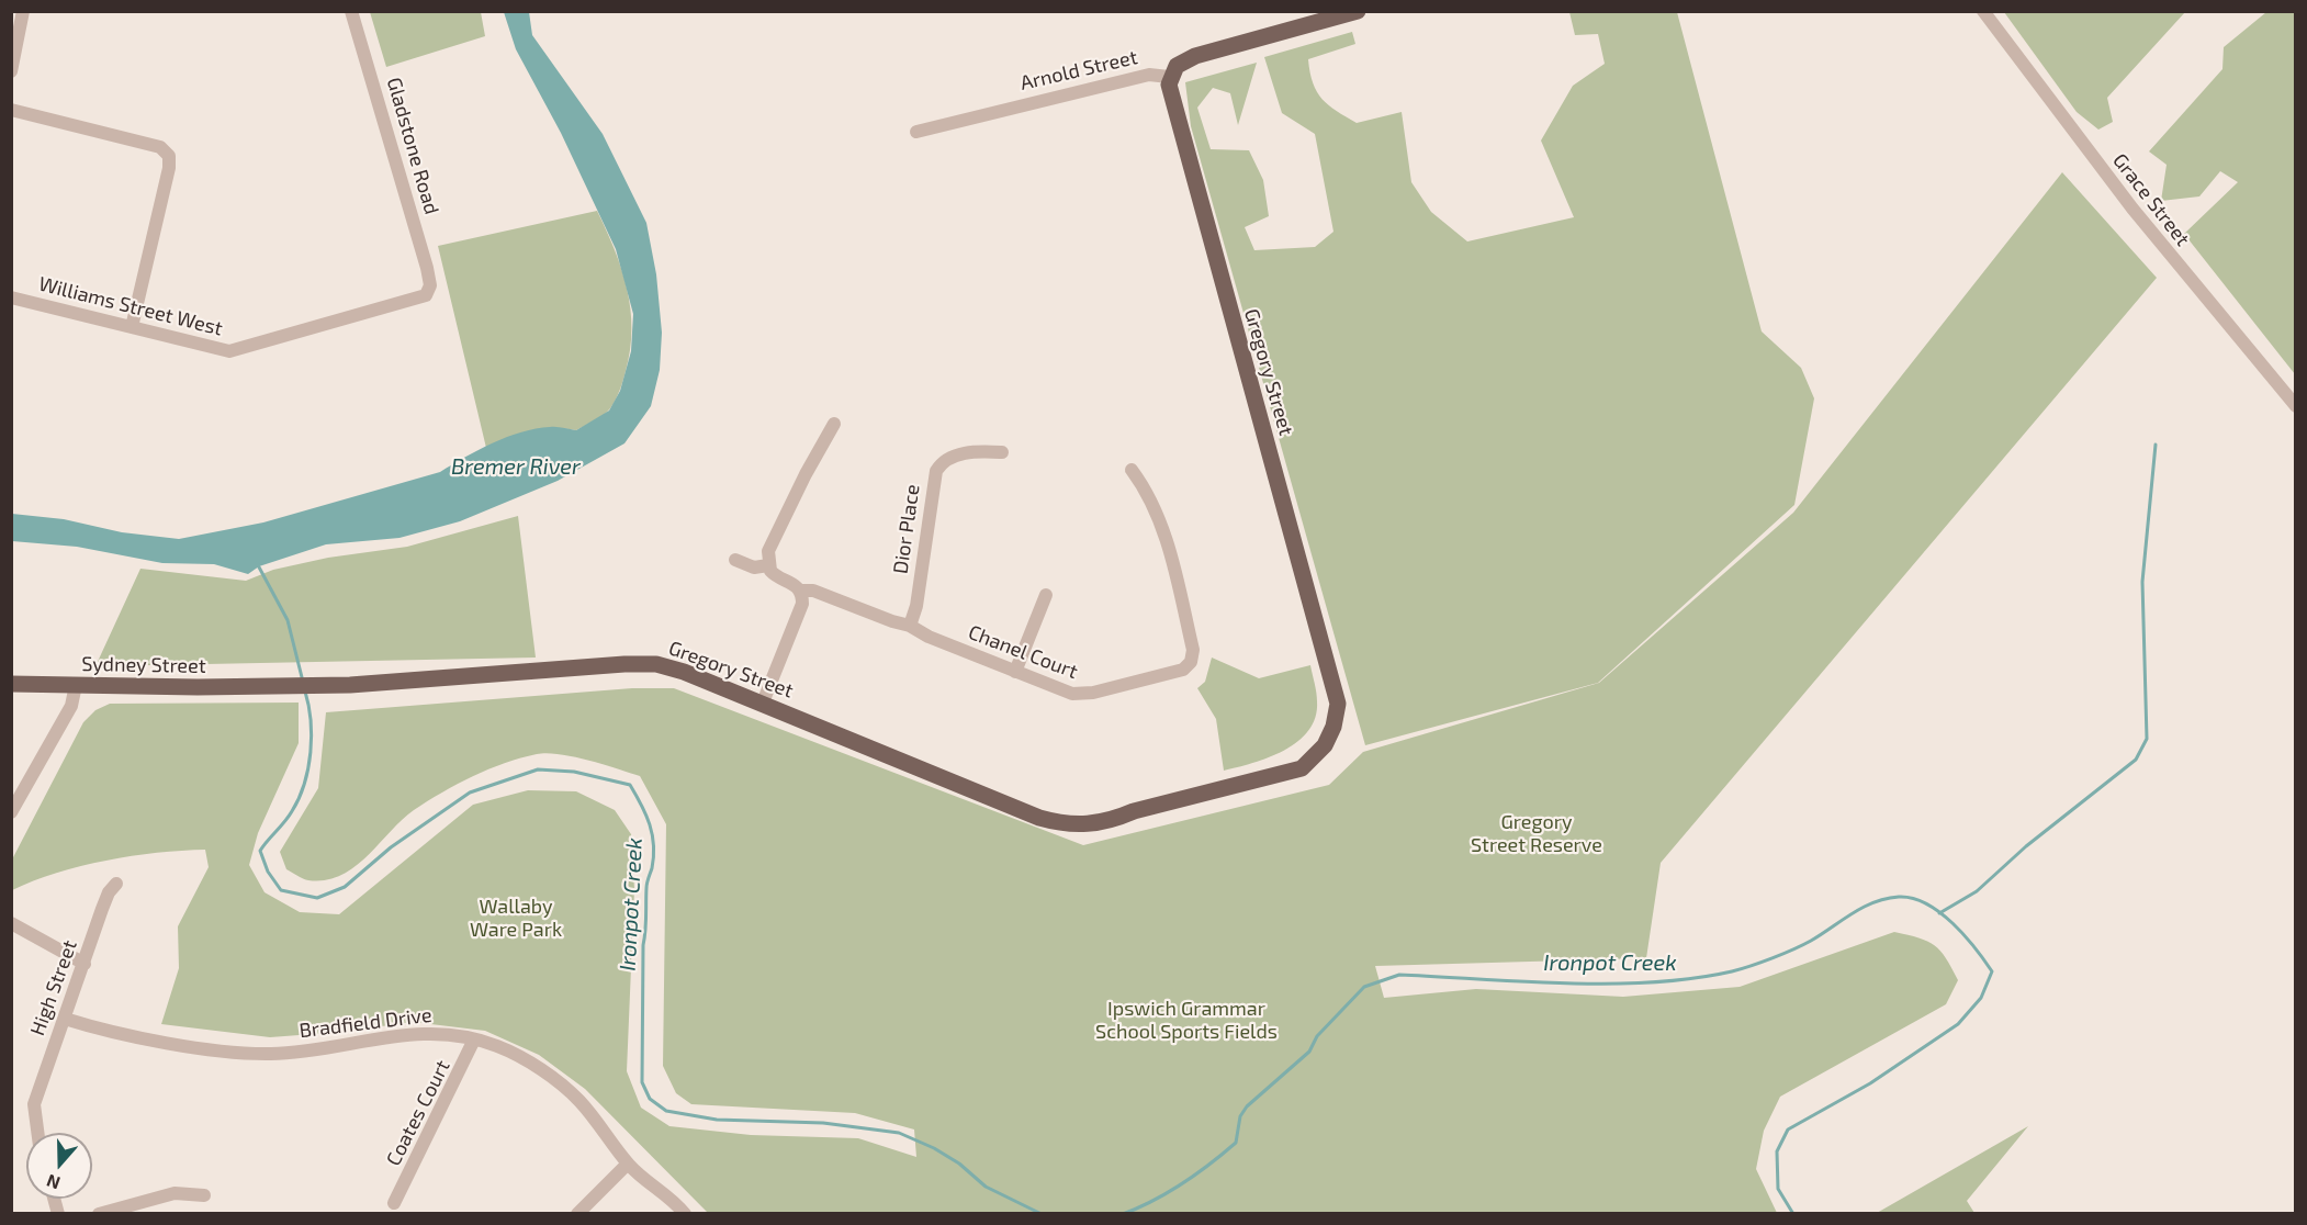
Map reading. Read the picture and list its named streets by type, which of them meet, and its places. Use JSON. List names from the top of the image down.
{
  "streets": {
    "main road": ["Gregory Street", "Sydney Street"],
    "street": [
      "Arnold Street",
      "Gladstone Road",
      "Grace Street",
      "Williams Street West",
      "Dior Place",
      "Chanel Court",
      "High Street",
      "Bradfield Drive",
      "Coates Court"
    ]
  },
  "crossings": [
    ["Arnold Street", "Gregory Street"],
    ["Gladstone Road", "Williams Street West"],
    ["Gregory Street", "Sydney Street"],
    ["Dior Place", "Chanel Court"],
    ["High Street", "Bradfield Drive"],
    ["Bradfield Drive", "Coates Court"]
  ],
  "water": ["Bremer River", "Ironpot Creek"],
  "parks": ["Gregory Street Reserve", "Wallaby Ware Park", "Ipswich Grammar School Sports Fields"],
  "north": "bottom"
}
